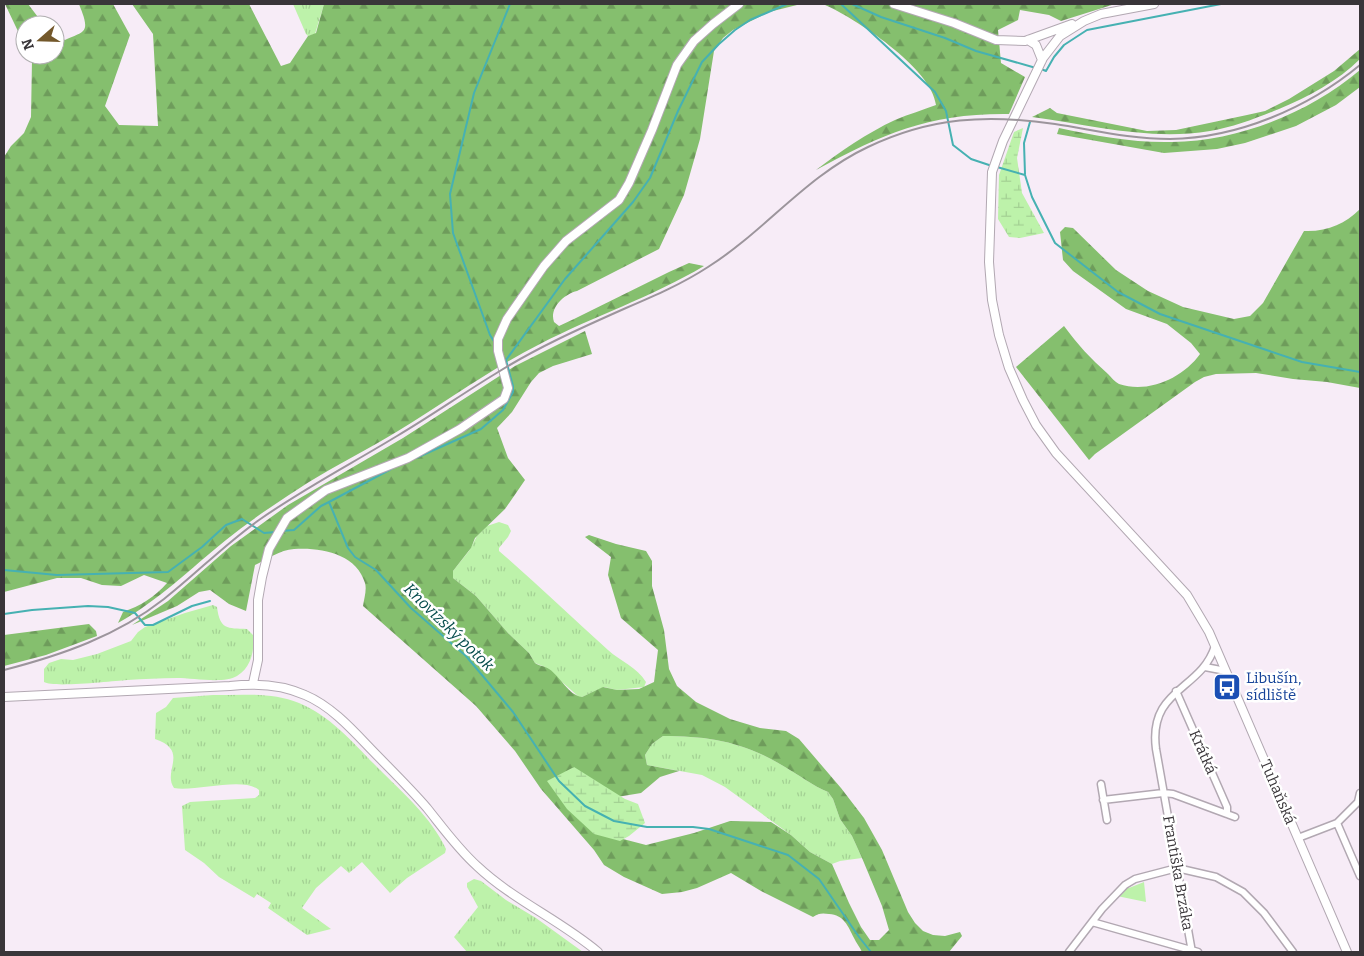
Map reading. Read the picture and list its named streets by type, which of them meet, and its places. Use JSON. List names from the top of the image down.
{
  "streets": {
    "street": ["Krátká", "Tuhaňská", "Františka Brzáka"]
  },
  "crossings": [
    ["Krátká", "Františka Brzáka"],
    ["Tuhaňská", "Františka Brzáka"]
  ],
  "water": ["Knovízský potok"],
  "places": {
    "bus stop": ["Libušín, sídliště"]
  },
  "north": "left"
}
